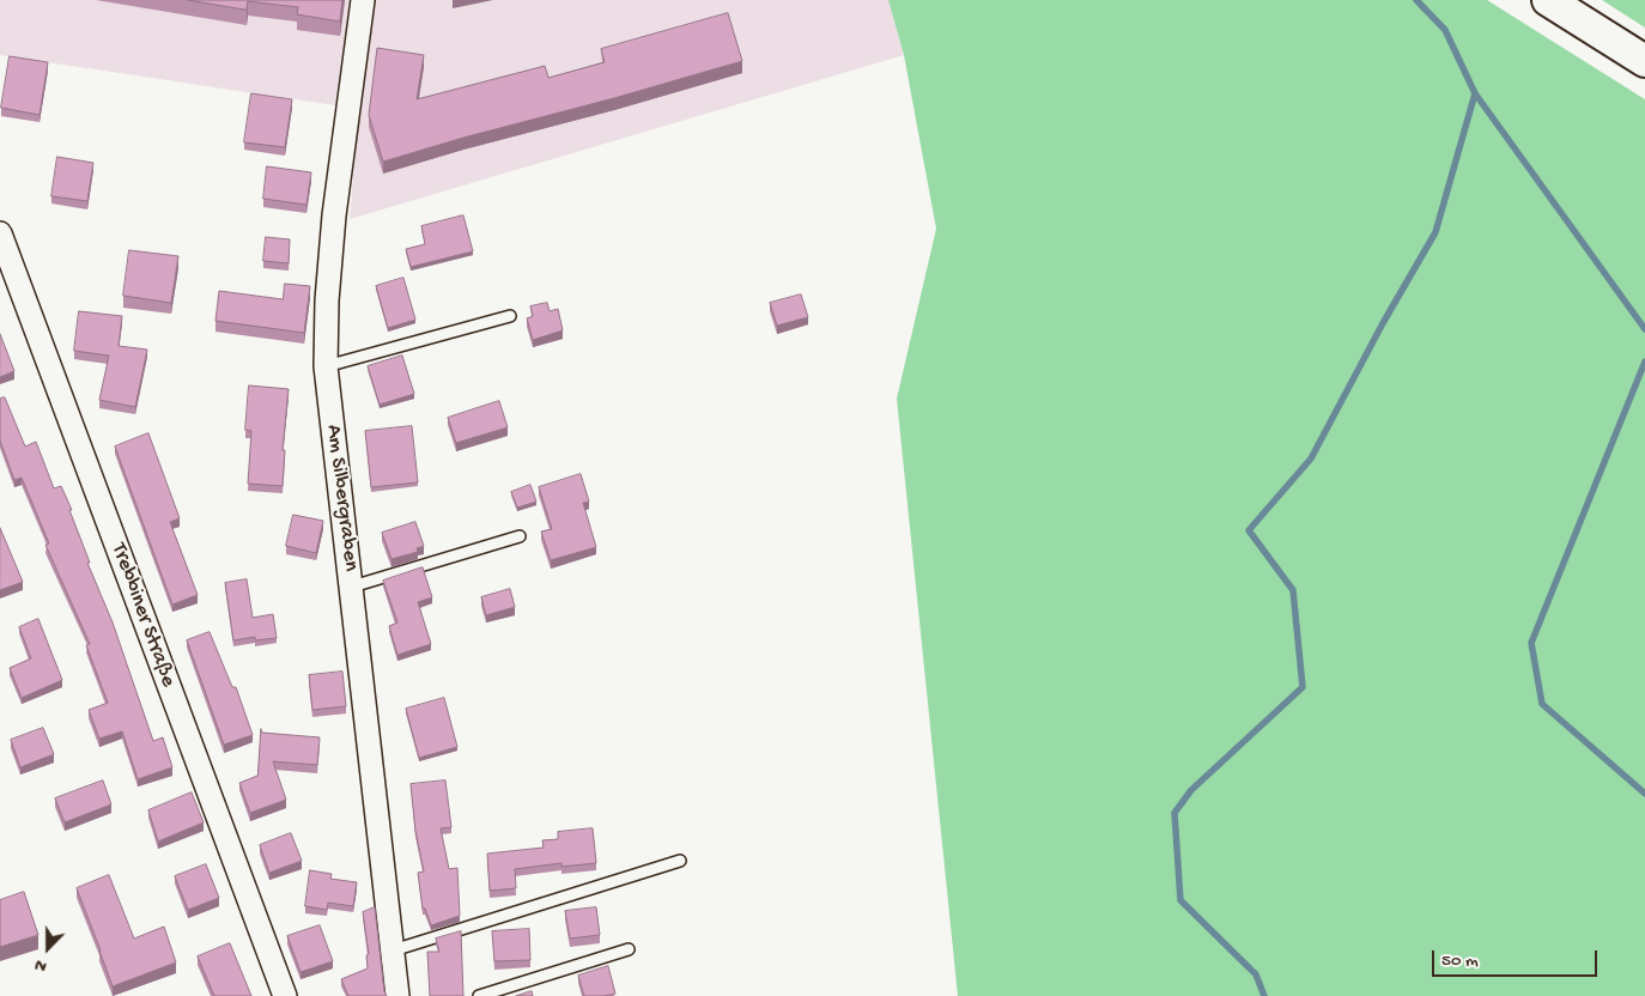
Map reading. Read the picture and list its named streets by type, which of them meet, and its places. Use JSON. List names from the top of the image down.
{
  "streets": {
    "street": ["Am Silbergraben", "Trebbiner Straße"]
  },
  "scale_bar": "50 m",
  "north": "bottom"
}
